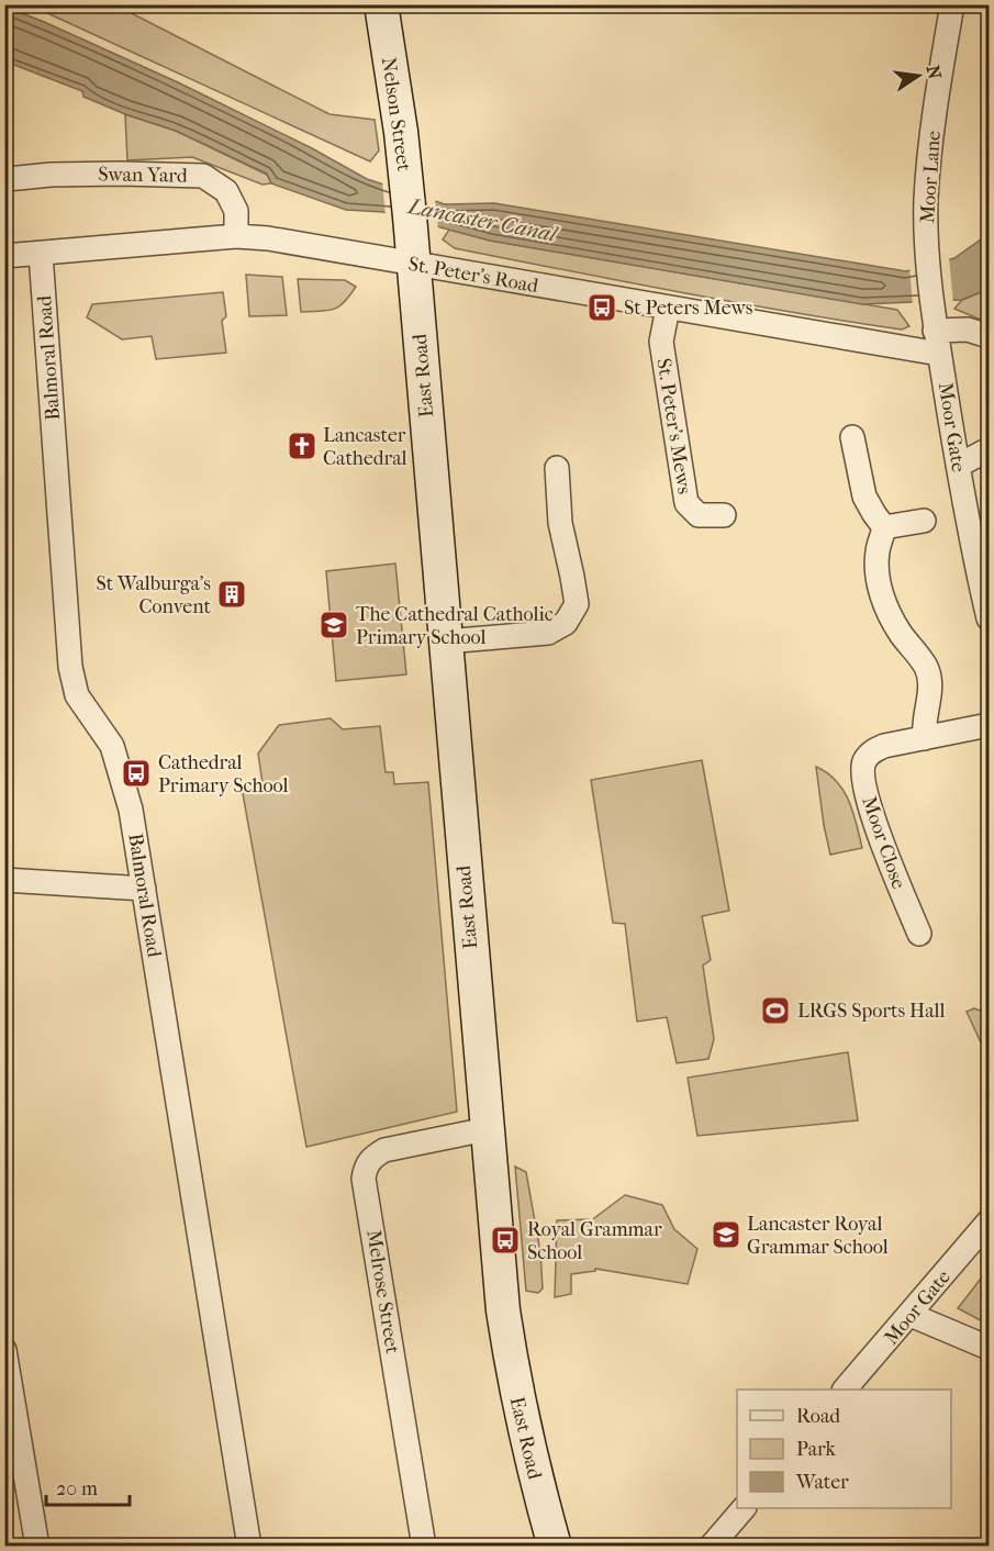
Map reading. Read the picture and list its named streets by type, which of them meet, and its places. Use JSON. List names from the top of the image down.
{
  "streets": {
    "street": [
      "Nelson Street",
      "Swan Yard",
      "Moor Lane",
      "St. Peter's Road",
      "Balmoral Road",
      "East Road",
      "St. Peter's Mews",
      "Moor Gate",
      "Moor Close",
      "Melrose Street"
    ]
  },
  "crossings": [
    ["Nelson Street", "St. Peter's Road"],
    ["Nelson Street", "East Road"],
    ["Swan Yard", "St. Peter's Road"],
    ["Moor Lane", "St. Peter's Road"],
    ["Moor Lane", "Moor Gate"],
    ["St. Peter's Road", "Balmoral Road"],
    ["St. Peter's Road", "East Road"],
    ["St. Peter's Road", "St. Peter's Mews"],
    ["St. Peter's Road", "Moor Gate"],
    ["East Road", "Melrose Street"]
  ],
  "water": ["Lancaster Canal"],
  "places": {
    "bus stop": ["St Peters Mews", "Cathedral Primary School", "Royal Grammar School"],
    "church": ["Lancaster Cathedral"],
    "building": ["St Walburga's Convent"],
    "school or university": ["The Cathedral Catholic Primary School", "Lancaster Royal Grammar School"],
    "sports": ["LRGS Sports Hall"]
  },
  "legend": ["Road", "Park", "Water"],
  "scale_bar": "20 m",
  "north": "right"
}
